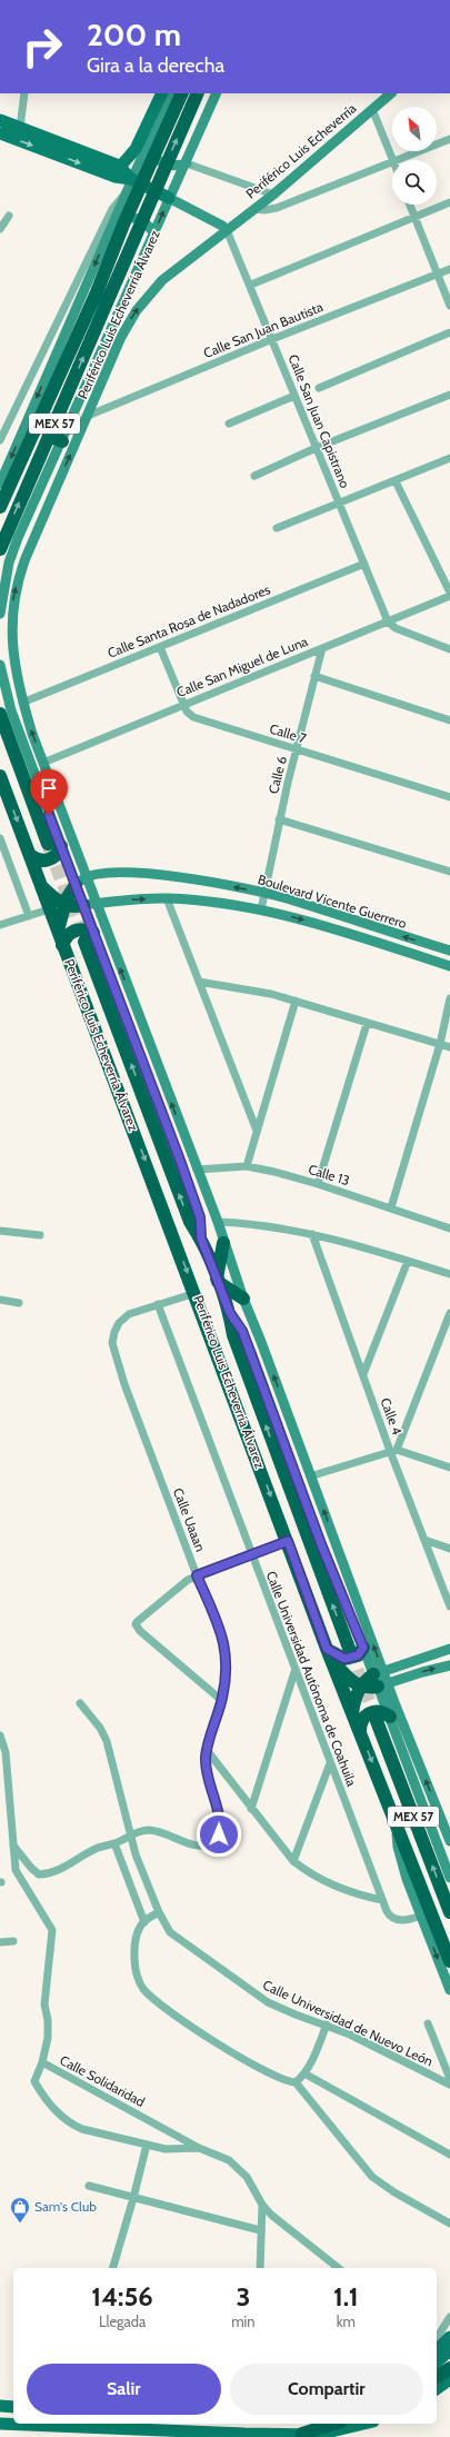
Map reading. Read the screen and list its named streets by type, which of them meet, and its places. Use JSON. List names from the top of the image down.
{
  "streets": {
    "highway": ["Periférico Luis Echeverría Álvarez", "MEX 57"],
    "street": [
      "Periférico Luis Echeverría",
      "Calle San Juan Bautista",
      "Calle San Juan Capistrano",
      "Calle Santa Rosa de Nadadores",
      "Calle San Miguel de Luna",
      "Calle 7",
      "Calle 6",
      "Boulevard Vicente Guerrero",
      "Calle 13",
      "Calle 4",
      "Calle Uaaan",
      "Calle Universidad Autónoma de Coahuila",
      "Calle Universidad de Nuevo León",
      "Calle Solidaridad"
    ]
  },
  "crossings": [
    ["Periférico Luis Echeverría", "Periférico Luis Echeverría Álvarez"],
    ["Periférico Luis Echeverría", "Calle San Juan Capistrano"],
    ["Periférico Luis Echeverría Álvarez", "Calle San Juan Bautista"],
    ["Periférico Luis Echeverría Álvarez", "MEX 57"],
    ["Periférico Luis Echeverría Álvarez", "Calle Santa Rosa de Nadadores"],
    ["Periférico Luis Echeverría Álvarez", "Calle San Miguel de Luna"],
    ["Periférico Luis Echeverría Álvarez", "Boulevard Vicente Guerrero"],
    ["Periférico Luis Echeverría Álvarez", "Calle 13"],
    ["Periférico Luis Echeverría Álvarez", "Calle Uaaan"],
    ["Periférico Luis Echeverría Álvarez", "Calle Universidad Autónoma de Coahuila"],
    ["Calle San Juan Bautista", "Calle San Juan Capistrano"],
    ["Calle San Juan Capistrano", "Calle Santa Rosa de Nadadores"],
    ["Calle San Juan Capistrano", "Calle San Miguel de Luna"],
    ["Calle Santa Rosa de Nadadores", "Calle 7"],
    ["Calle San Miguel de Luna", "Calle 7"],
    ["Calle San Miguel de Luna", "Calle 6"],
    ["Calle 7", "Calle 6"],
    ["Calle 6", "Boulevard Vicente Guerrero"],
    ["Calle Uaaan", "Calle Universidad Autónoma de Coahuila"],
    ["Calle Uaaan", "Calle Universidad de Nuevo León"],
    ["Calle Uaaan", "Calle Solidaridad"]
  ],
  "places": {
    "shop": ["Sam's Club"]
  },
  "north": "top left",
  "page": {
    "turn": ["200 m", "Gira a la derecha"],
    "eta": [
      "14:56",
      "Llegada",
      "3",
      "min",
      "1.1",
      "km"
    ],
    "buttons": ["Salir", "Compartir"]
  }
}
